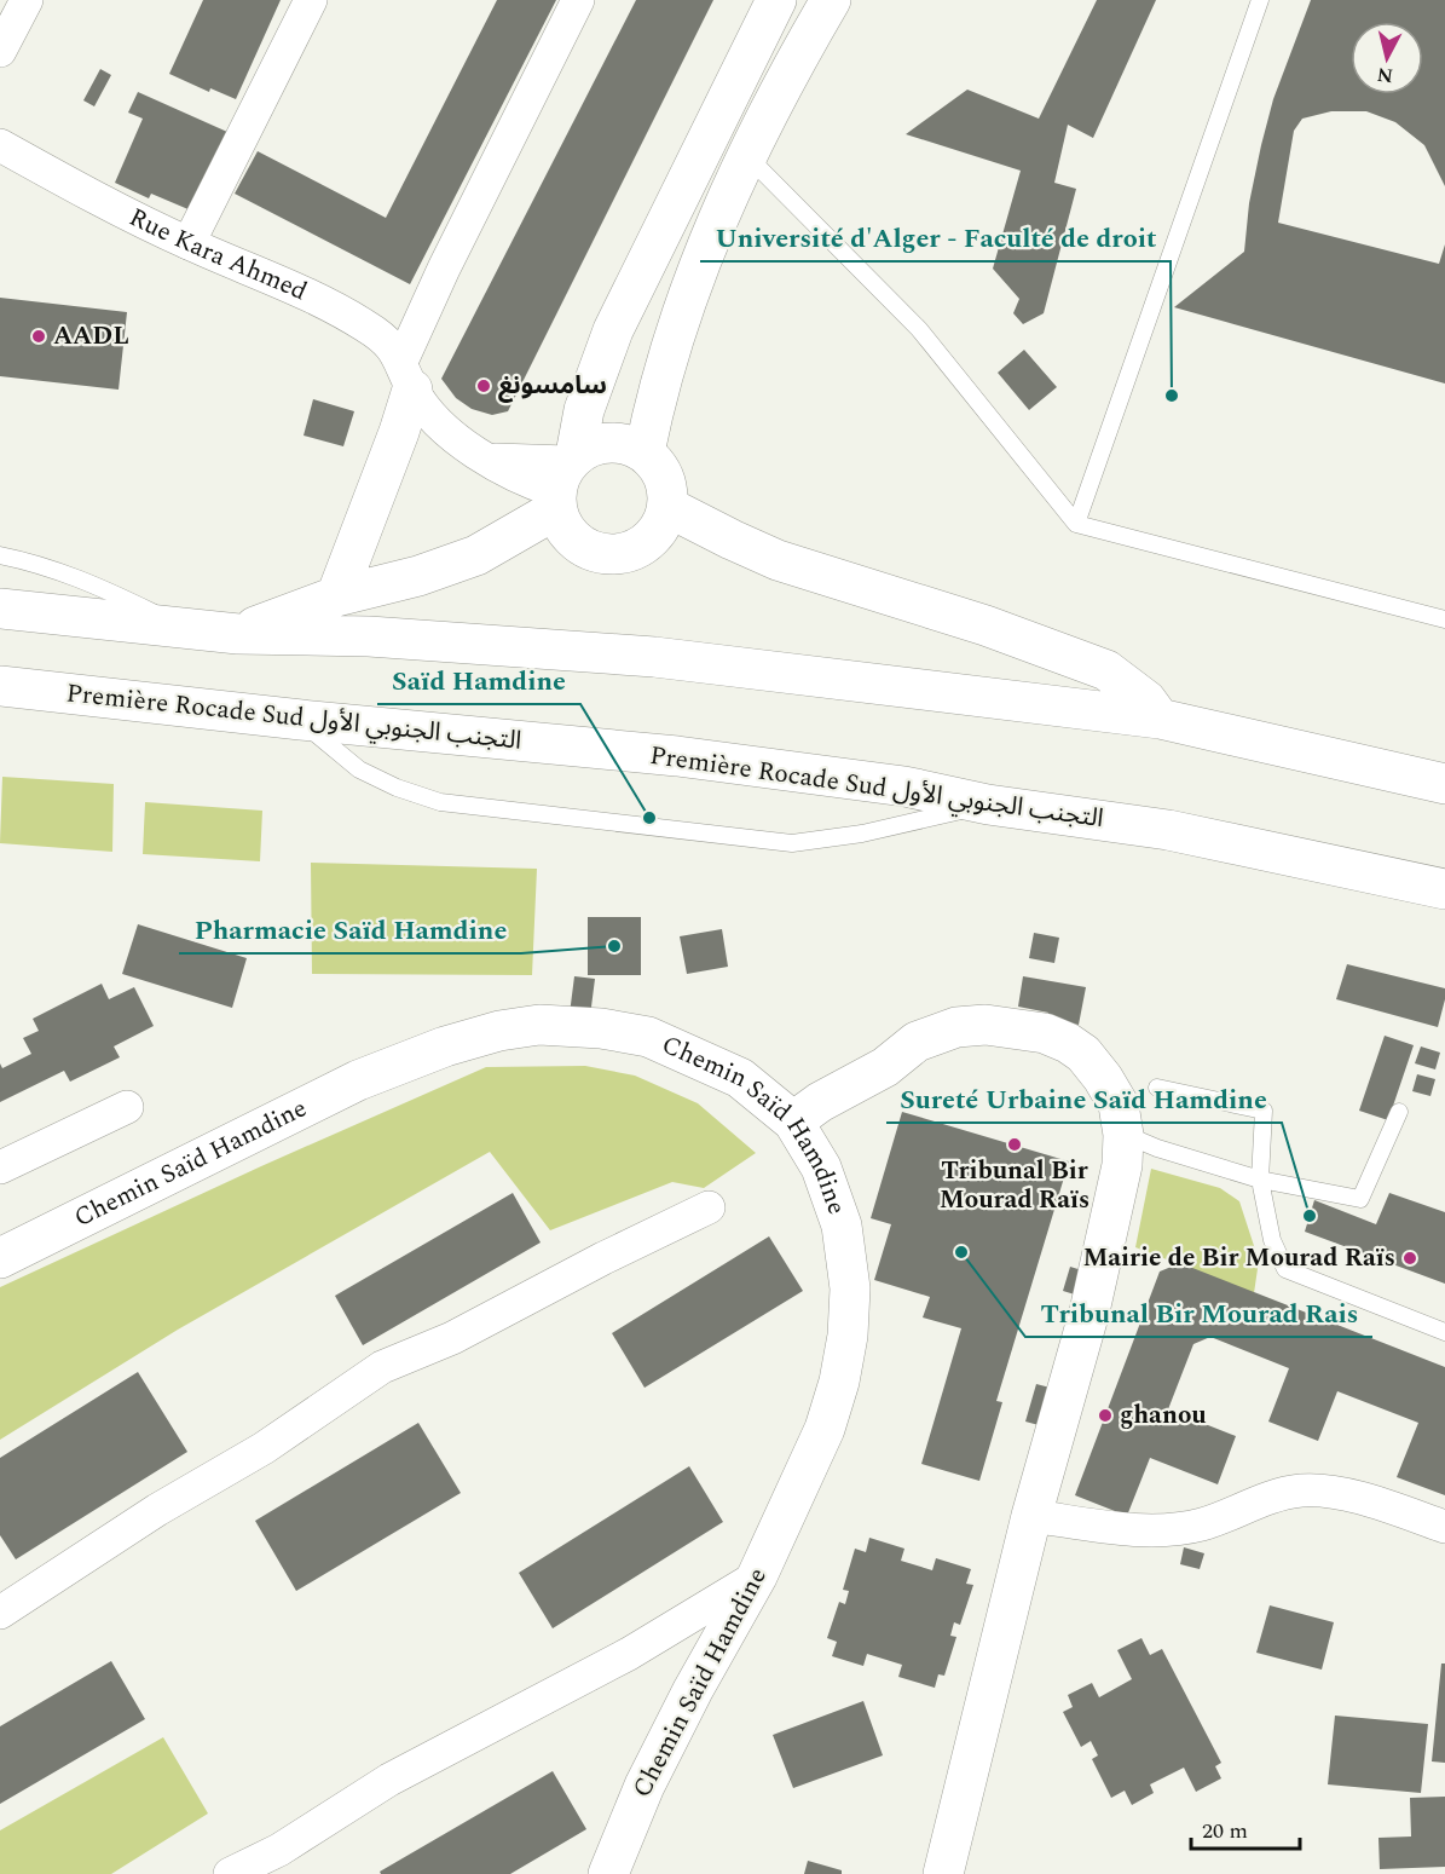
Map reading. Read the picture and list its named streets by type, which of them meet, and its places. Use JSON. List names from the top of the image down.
{
  "streets": {
    "main road": ["Première Rocade Sud التجنب الجنوبي الأول", "Chemin Saïd Hamdine"],
    "street": ["Rue Kara Ahmed"]
  },
  "places": [
    "AADL",
    "سامسونغ",
    "Université d'Alger - Faculté de droit",
    "Saïd Hamdine",
    "Pharmacie Saïd Hamdine",
    "Tribunal Bir Mourad Raïs",
    "Sureté Urbaine Saïd Hamdine",
    "Tribunal Bir Mourad Rais",
    "Mairie de Bir Mourad Raïs",
    "ghanou"
  ],
  "scale_bar": "20 m",
  "north": "bottom"
}
